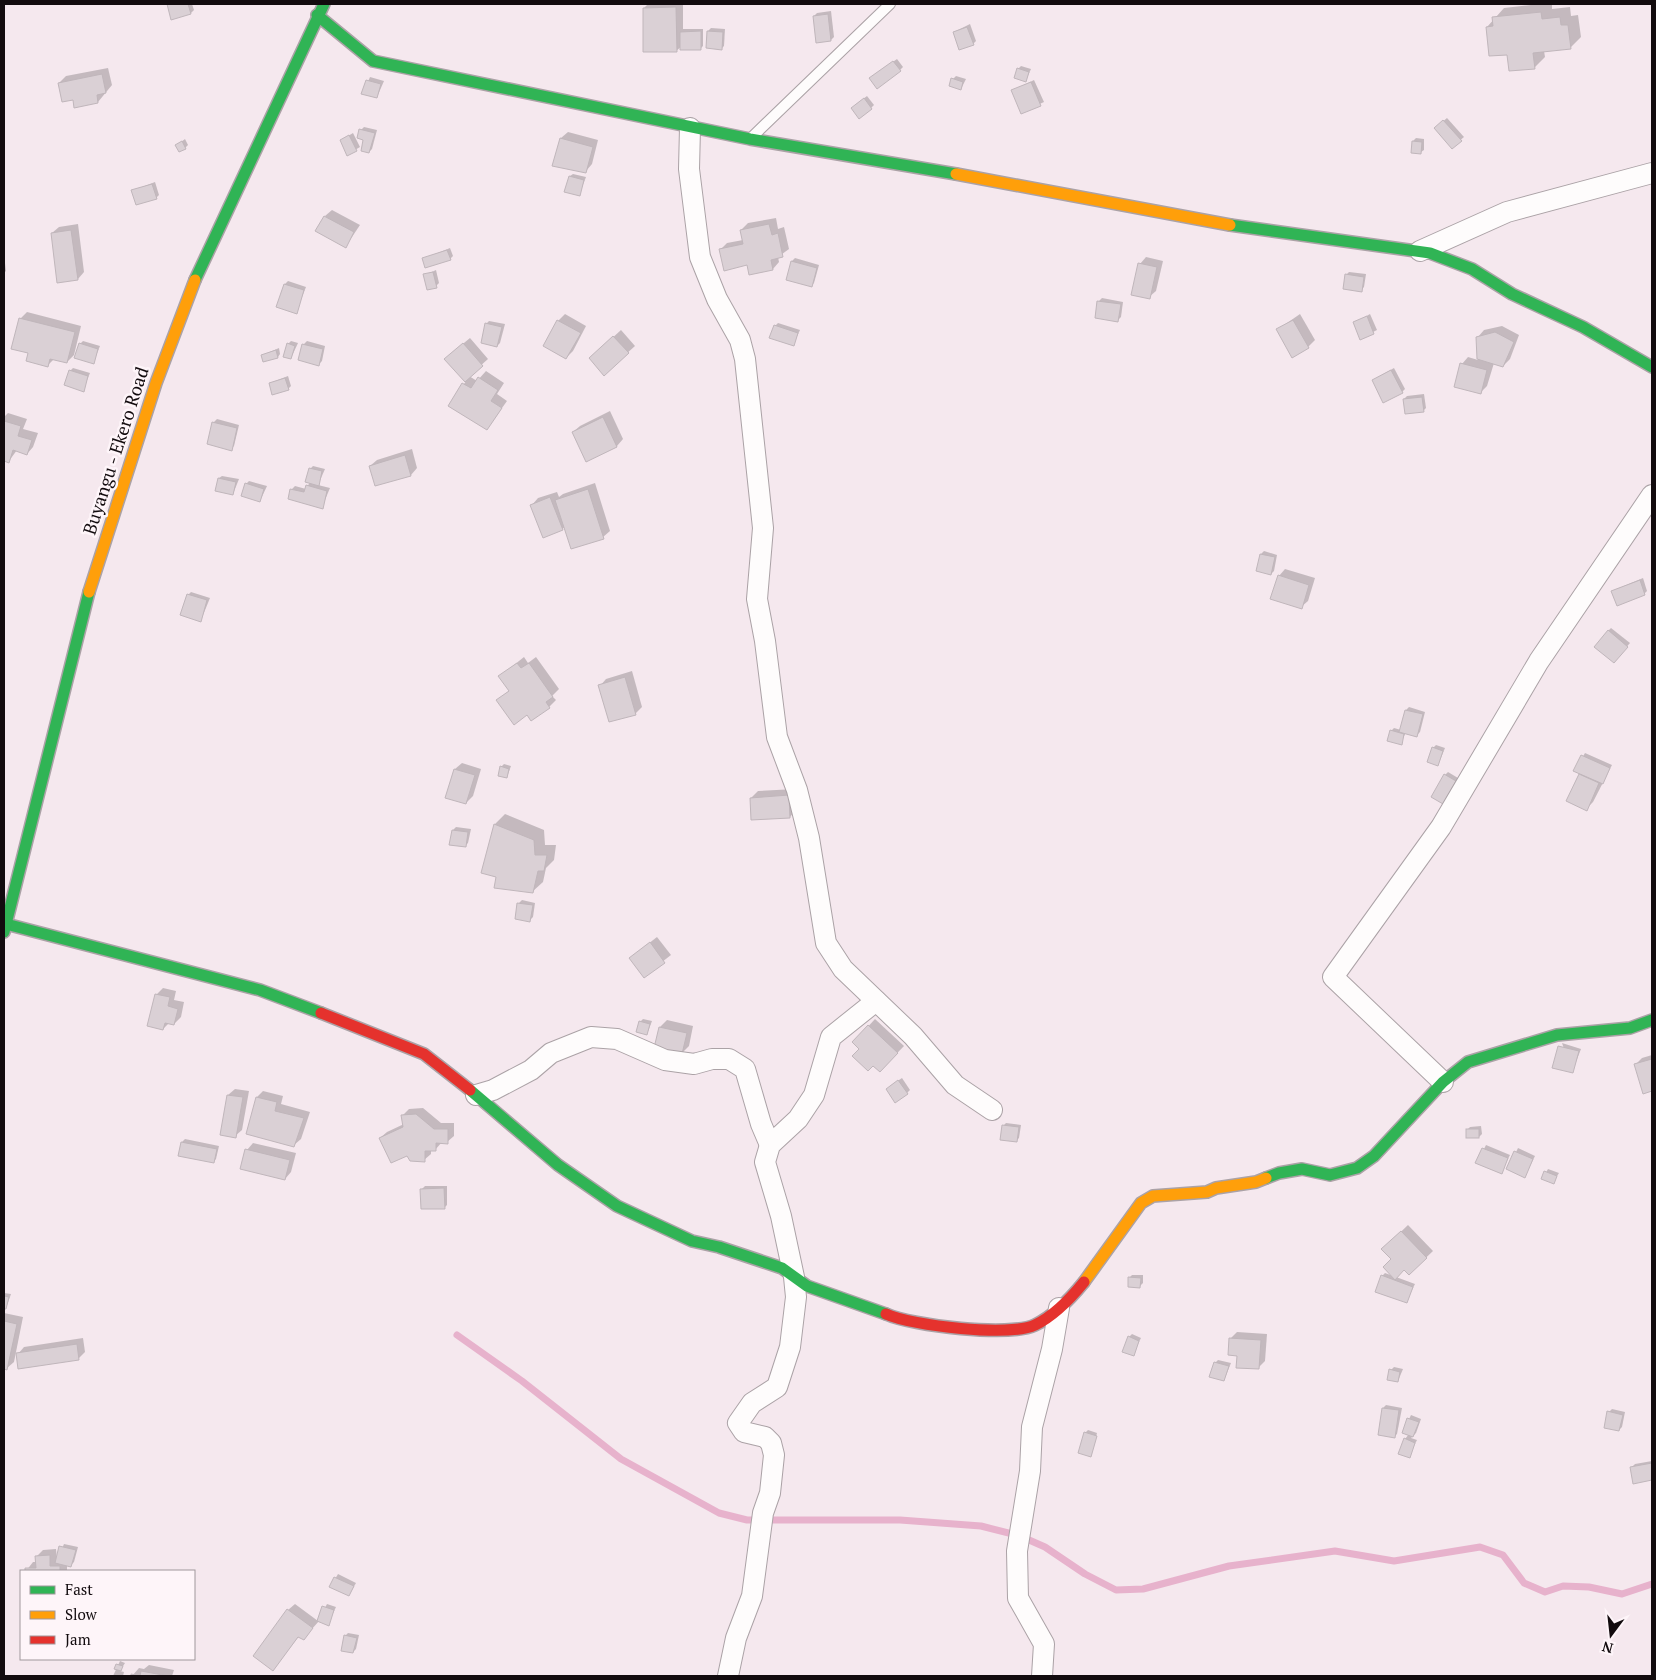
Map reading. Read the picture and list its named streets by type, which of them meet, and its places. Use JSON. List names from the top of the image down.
{
  "streets": {
    "street": ["Buyangu - Ekero Road"]
  },
  "legend": ["Fast", "Slow", "Jam"],
  "north": "bottom"
}
